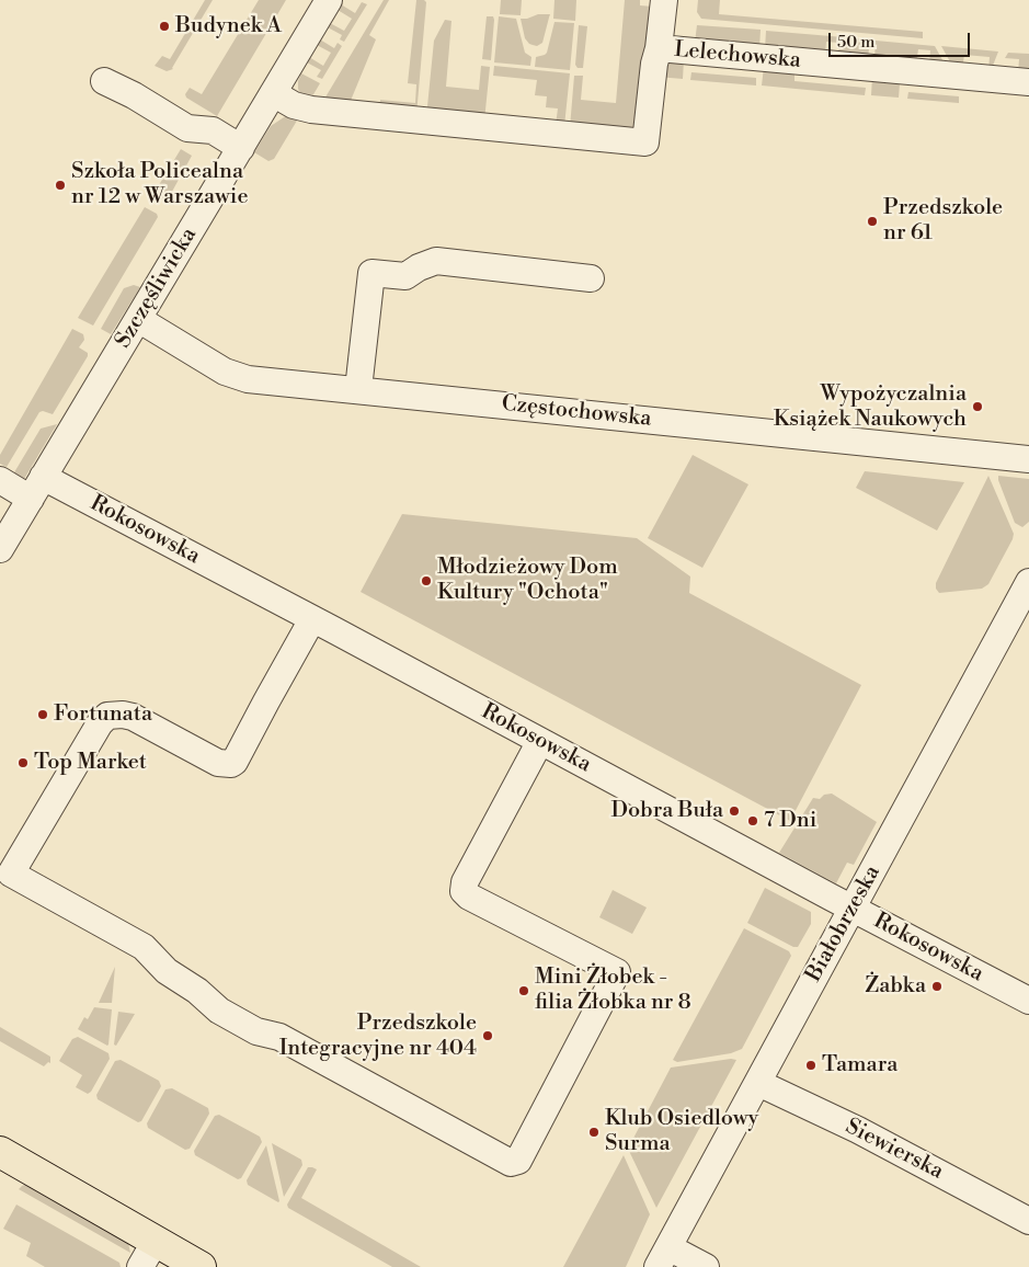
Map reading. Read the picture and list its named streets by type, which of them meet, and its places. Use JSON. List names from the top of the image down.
{
  "streets": {
    "street": [
      "Lelechowska",
      "Szczęśliwicka",
      "Częstochowska",
      "Rokosowska",
      "Białobrzeska",
      "Siewierska"
    ]
  },
  "crossings": [
    ["Szczęśliwicka", "Częstochowska"],
    ["Szczęśliwicka", "Rokosowska"],
    ["Rokosowska", "Białobrzeska"],
    ["Białobrzeska", "Siewierska"]
  ],
  "places": [
    "Budynek A",
    "Szkoła Policealna nr 12 w Warszawie",
    "Przedszkole nr 61",
    "Wypożyczalnia Książek Naukowych",
    "Młodzieżowy Dom Kultury \"Ochota\"",
    "Fortunata",
    "Top Market",
    "Dobra Buła",
    "7 Dni",
    "Żabka",
    "Mini Żłobek - filia Żłobka nr 8",
    "Przedszkole Integracyjne nr 404",
    "Tamara",
    "Klub Osiedlowy Surma"
  ],
  "scale_bar": "50 m"
}
